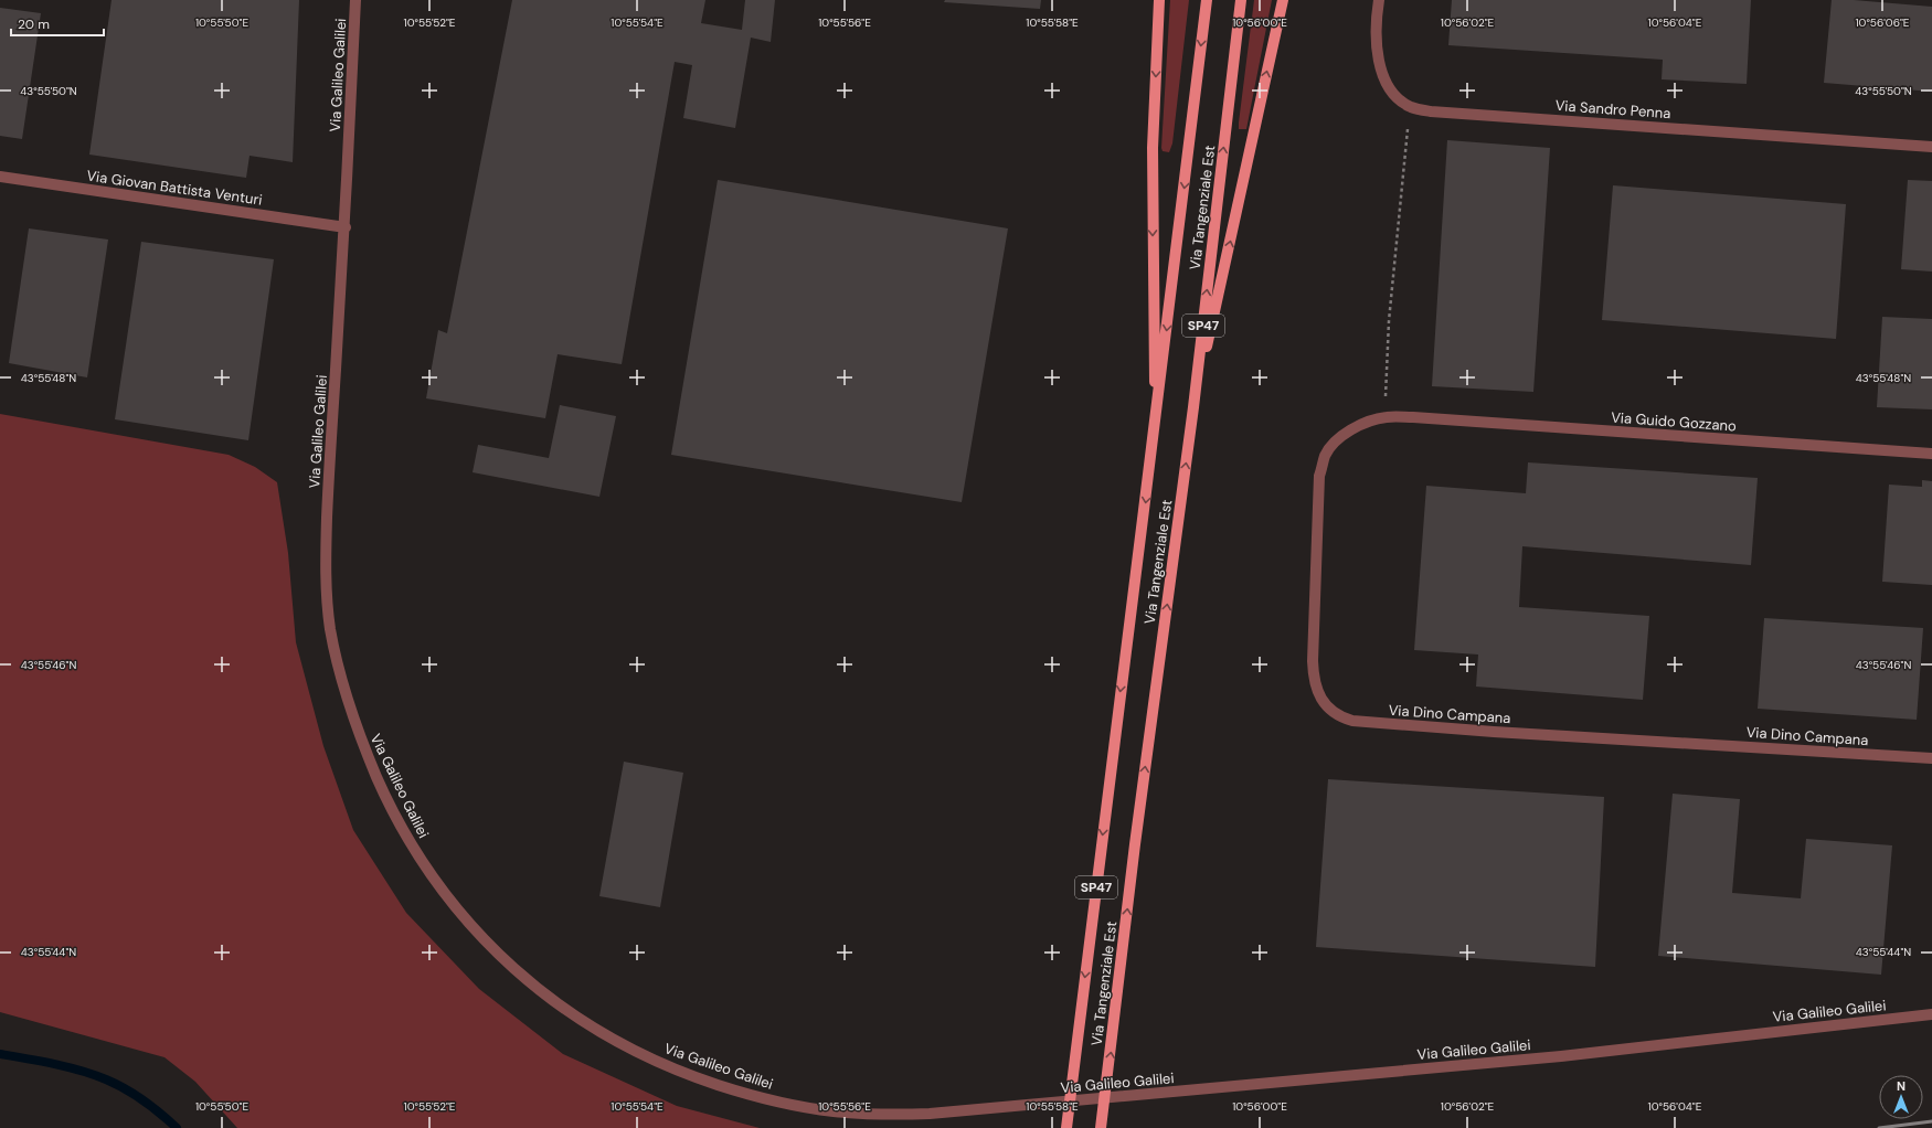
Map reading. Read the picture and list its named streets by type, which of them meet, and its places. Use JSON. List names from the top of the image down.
{
  "streets": {
    "main road": ["Via Tangenziale Est", "SP47"],
    "street": [
      "Via Galileo Galilei",
      "Via Sandro Penna",
      "Via Giovan Battista Venturi",
      "Via Guido Gozzano",
      "Via Dino Campana"
    ]
  },
  "crossings": [
    ["Via Galileo Galilei", "Via Giovan Battista Venturi"],
    ["Via Guido Gozzano", "Via Dino Campana"]
  ],
  "scale_bar": "20 m",
  "north": "top",
  "coordinates": [
    "10°55'50\"E",
    "10°55'52\"E",
    "10°55'54\"E",
    "10°55'56\"E",
    "10°55'58\"E",
    "10°56'00\"E",
    "10°56'02\"E",
    "10°56'04\"E",
    "10°56'06\"E",
    "43°55'50\"N",
    "43°55'48\"N",
    "43°55'46\"N",
    "43°55'44\"N"
  ]
}
